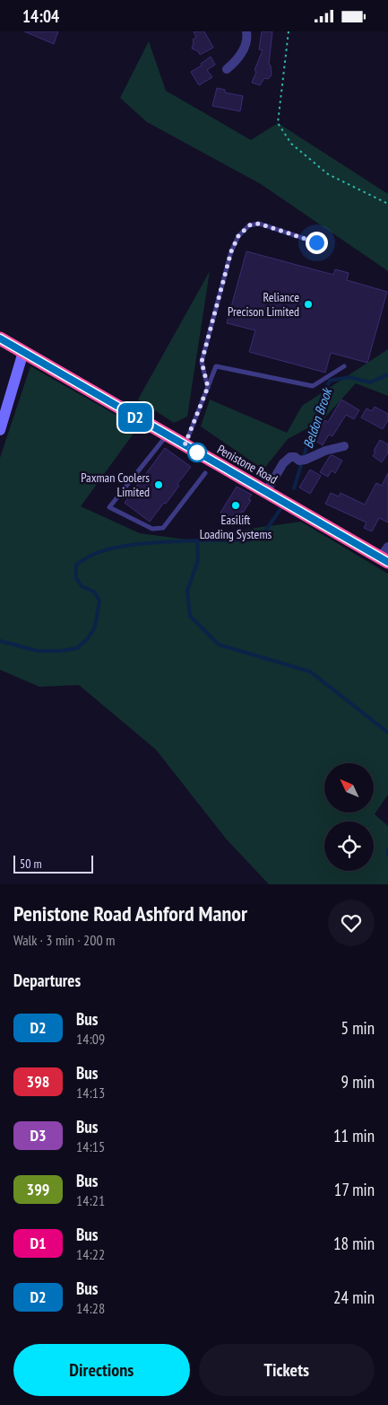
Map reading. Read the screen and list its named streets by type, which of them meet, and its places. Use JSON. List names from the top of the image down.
{
  "streets": {
    "highway": ["Penistone Road"]
  },
  "water": ["Beldon Brook"],
  "places": ["Reliance Precison Limited", "Paxman Coolers Limited", "Easilift Loading Systems"],
  "lines": ["bus line D2"],
  "scale_bar": "50 m",
  "north": "top left",
  "page": {
    "status": "14:04",
    "on_map": "D2",
    "scale": "50 m",
    "heading": [
      ["Penistone Road Ashford Manor", "Walk · 3 min · 200 m"],
      "Departures"
    ],
    "list": [
      {
        "mark": "D2",
        "name": "Bus",
        "note": "14:09",
        "value": "5 min"
      },
      {
        "mark": "398",
        "name": "Bus",
        "note": "14:13",
        "value": "9 min"
      },
      {
        "mark": "D3",
        "name": "Bus",
        "note": "14:15",
        "value": "11 min"
      },
      {
        "mark": "399",
        "name": "Bus",
        "note": "14:21",
        "value": "17 min"
      },
      {
        "mark": "D1",
        "name": "Bus",
        "note": "14:22",
        "value": "18 min"
      },
      {
        "mark": "D2",
        "name": "Bus",
        "note": "14:28",
        "value": "24 min"
      }
    ],
    "buttons": ["Directions", "Tickets"]
  }
}
